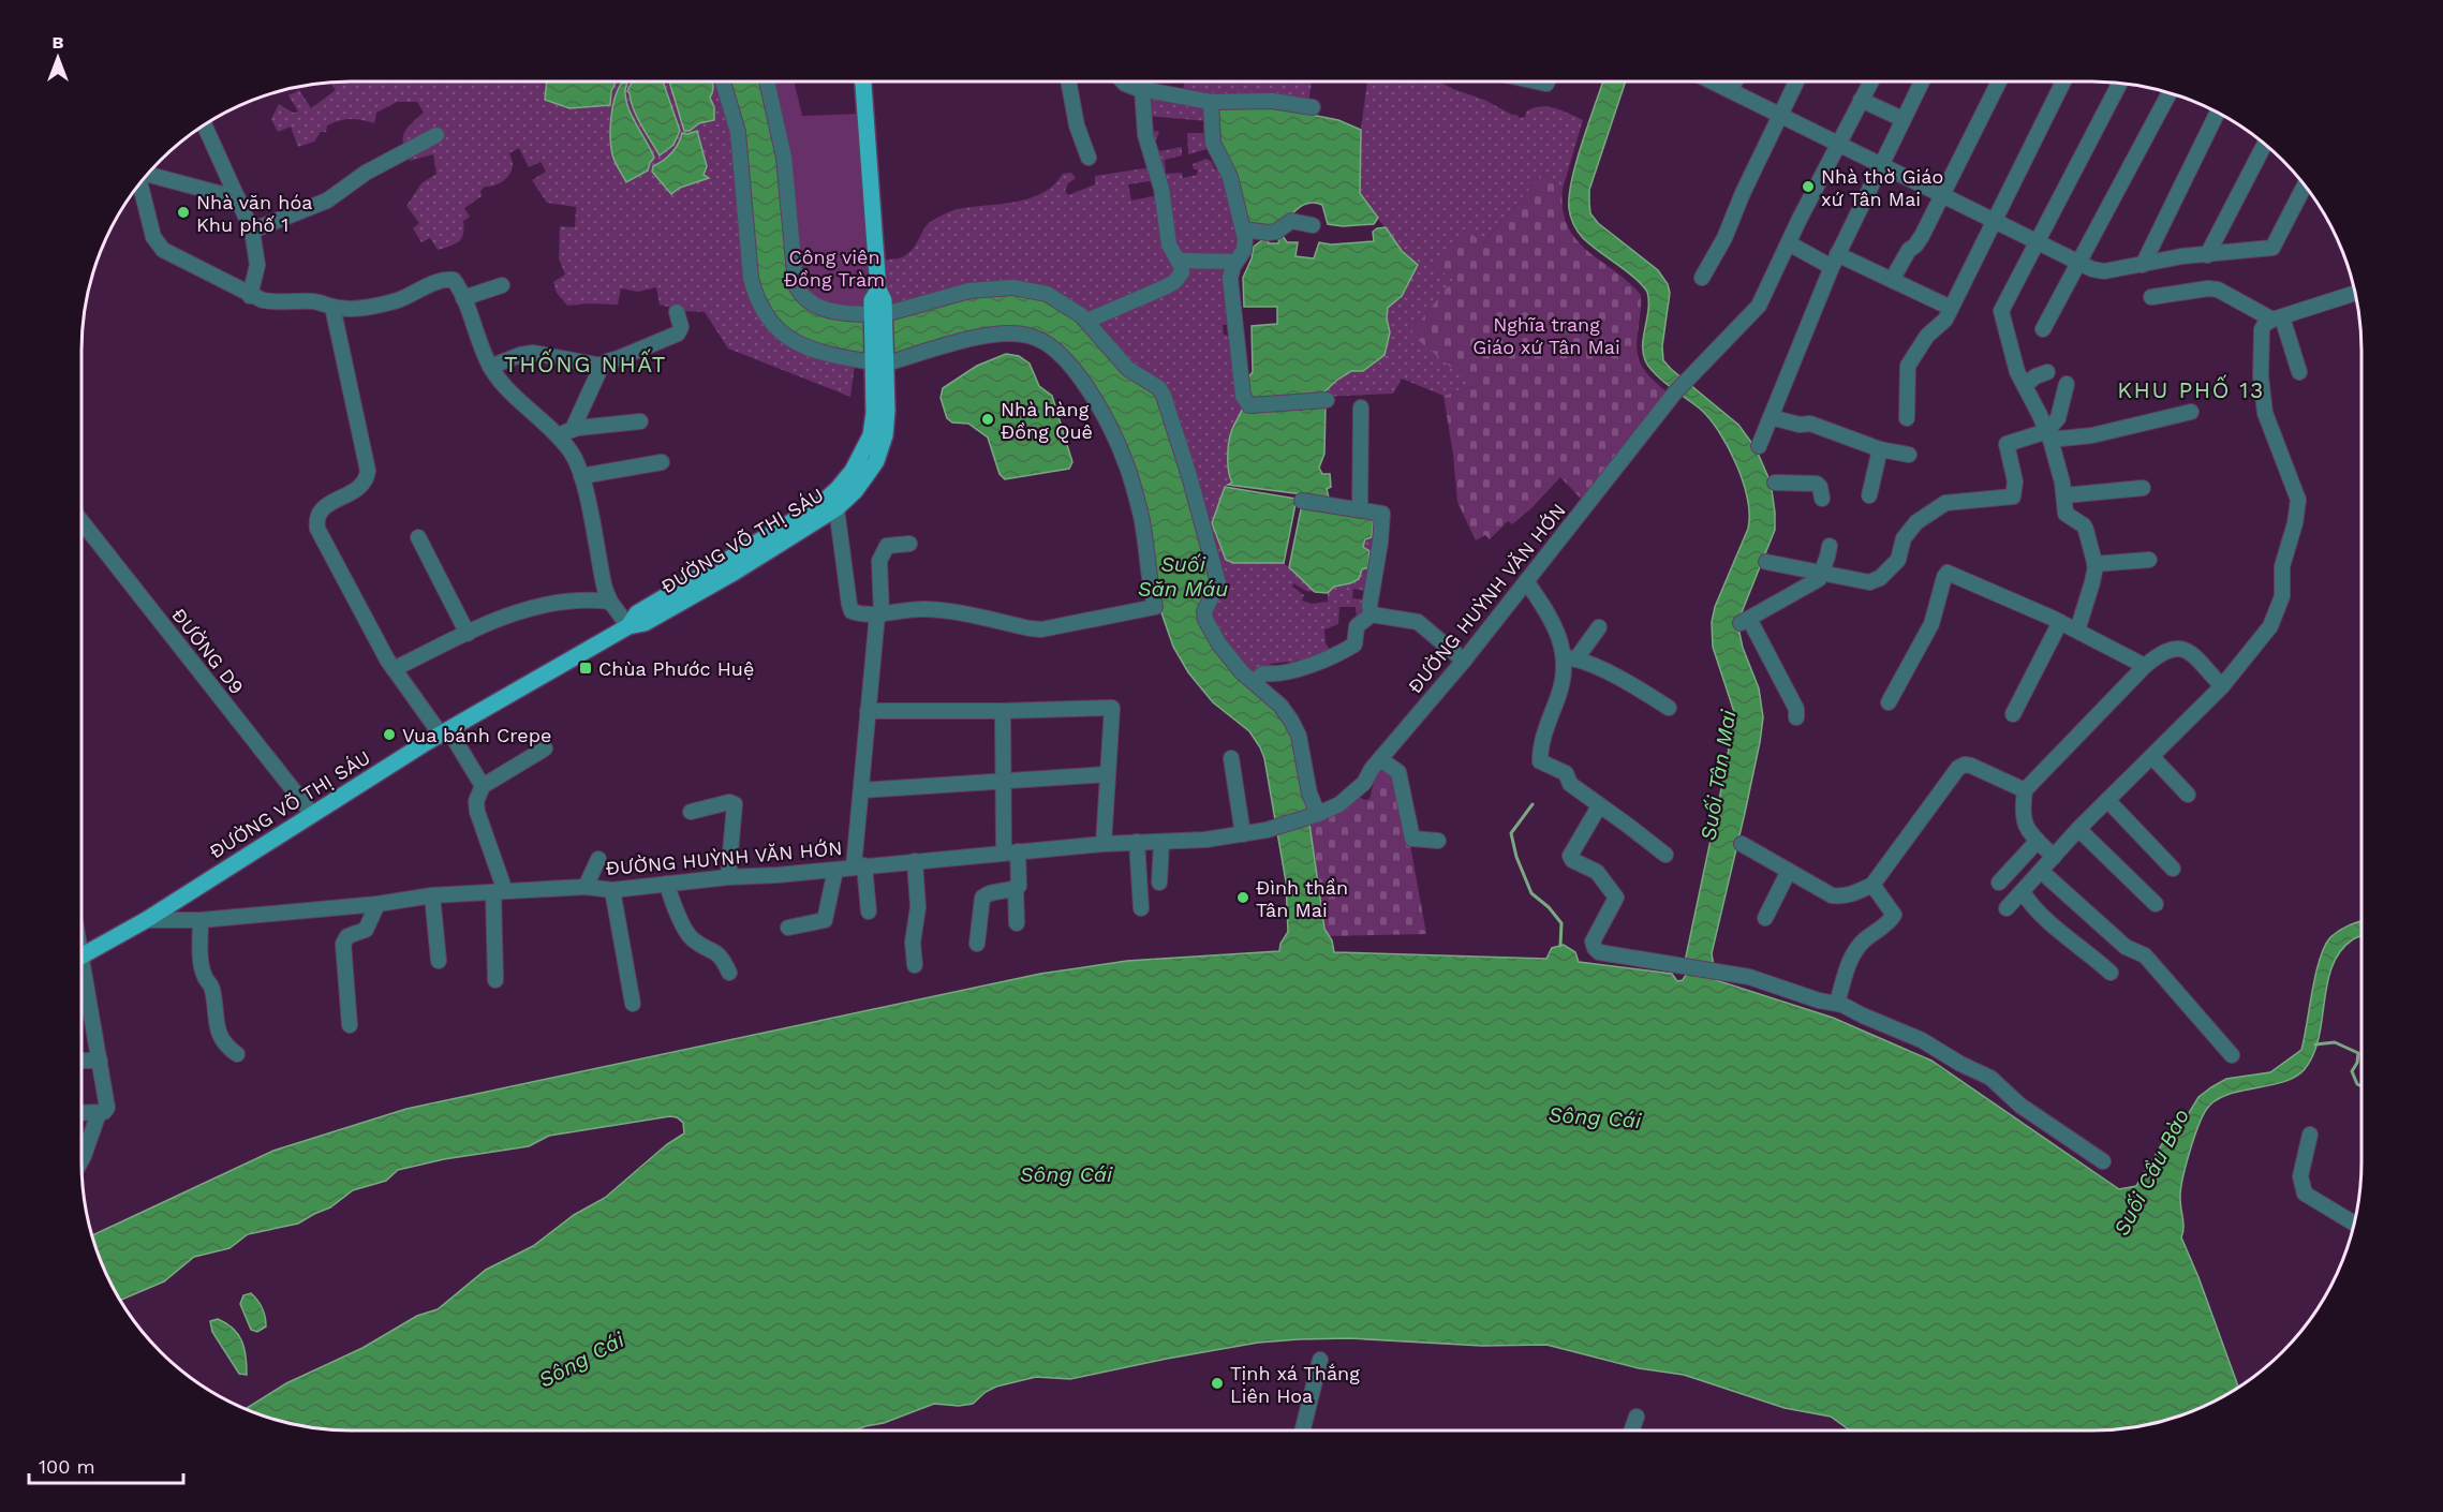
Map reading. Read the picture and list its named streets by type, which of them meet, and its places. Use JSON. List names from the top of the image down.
{
  "streets": {
    "main road": ["ĐƯỜNG VÕ THỊ SÁU"],
    "street": ["ĐƯỜNG HUỲNH VĂN HỚN", "ĐƯỜNG D9"]
  },
  "crossings": [
    ["ĐƯỜNG VÕ THỊ SÁU", "ĐƯỜNG HUỲNH VĂN HỚN"],
    ["ĐƯỜNG VÕ THỊ SÁU", "ĐƯỜNG D9"]
  ],
  "districts": ["THỐNG NHẤT", "KHU PHỐ 13"],
  "water": [
    "Suối Săn Máu",
    "Suối Tân Mai",
    "Sông Cái",
    "Suối Cầu Bào"
  ],
  "parks": ["Công viên Đồng Tràm", "Nghĩa trang Giáo xứ Tân Mai"],
  "places": {
    "other": [
      "Nhà thờ Giáo xứ Tân Mai",
      "Nhà văn hóa Khu phố 1",
      "Nhà hàng Đồng Quê",
      "Vua bánh Crepe",
      "Đình thần Tân Mai",
      "Tịnh xá Thắng Liên Hoa"
    ],
    "transit": ["Chùa Phước Huệ"]
  },
  "scale_bar": "100 m",
  "north": "top"
}
